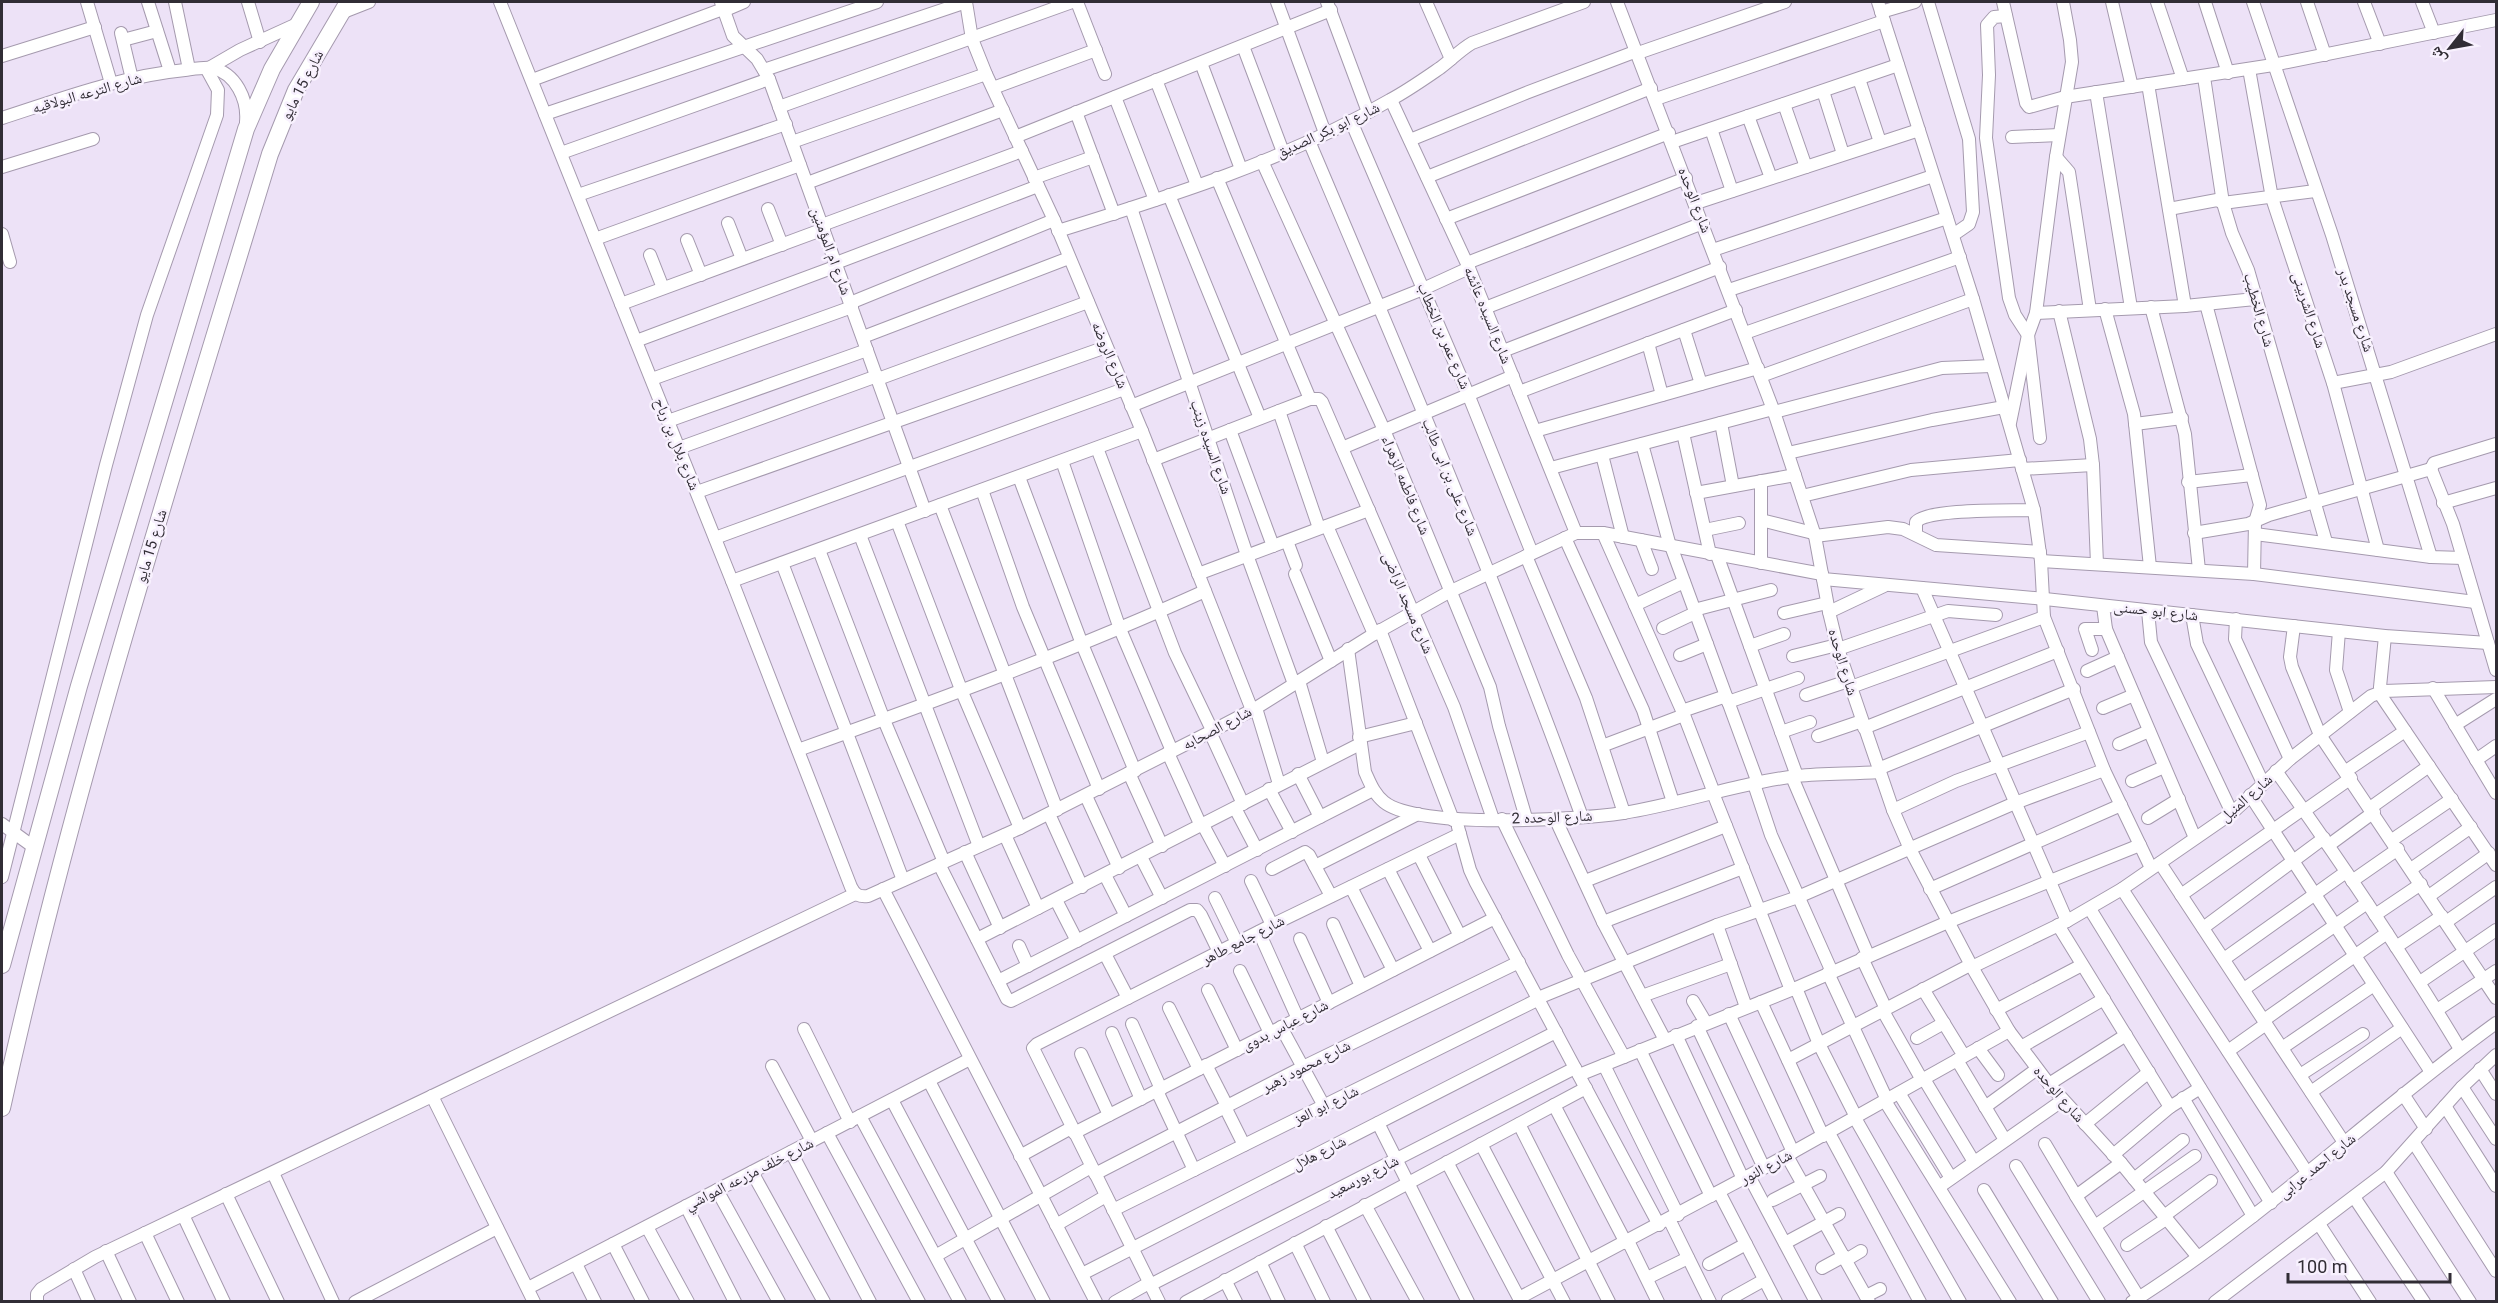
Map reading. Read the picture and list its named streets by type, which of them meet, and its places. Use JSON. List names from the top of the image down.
{
  "streets": {
    "main road": ["شارع 15 مايو"],
    "street": [
      "شارع الترعه البولاقيه",
      "شارع ابو بكر الصديق",
      "شارع الوحده",
      "شارع ام المؤمنين",
      "شارع الخطيب",
      "شارع الشربينى",
      "شارع مسجد بدر",
      "شارع السيده عائشه",
      "شارع عمر بن الخطاب",
      "شارع الروضه",
      "شارع بلال بن رباح",
      "شارع السيده زينب",
      "شارع على بن ابى طالب",
      "شارع فاطمه الزهراء",
      "شارع مسجد الراضى",
      "شارع ابو حسنى",
      "شارع الصحابه",
      "شارع المنيل",
      "شارع الوحده 2",
      "شارع جامع طاهر",
      "شارع عباس بدوى",
      "شارع محمود زهير",
      "شارع ابو العز",
      "شارع هلال",
      "شارع احمد عرابى",
      "شارع النور",
      "شارع خلف مزرعه المواشي",
      "شارع بورسعيد"
    ]
  },
  "crossings": [
    ["شارع 15 مايو", "شارع الترعه البولاقيه"],
    ["شارع ابو بكر الصديق", "شارع ام المؤمنين"],
    ["شارع ابو بكر الصديق", "شارع السيده عائشه"],
    ["شارع ابو بكر الصديق", "شارع عمر بن الخطاب"],
    ["شارع ابو بكر الصديق", "شارع الروضه"],
    ["شارع ابو بكر الصديق", "شارع بلال بن رباح"],
    ["شارع ابو بكر الصديق", "شارع السيده زينب"],
    ["شارع ابو بكر الصديق", "شارع على بن ابى طالب"],
    ["شارع ابو بكر الصديق", "شارع فاطمه الزهراء"],
    ["شارع الوحده", "شارع ابو حسنى"],
    ["شارع الوحده", "شارع المنيل"],
    ["شارع الوحده", "شارع الوحده 2"],
    ["شارع الوحده", "شارع ابو العز"],
    ["شارع الوحده", "شارع احمد عرابى"],
    ["شارع الوحده", "شارع النور"],
    ["شارع الوحده", "شارع بورسعيد"],
    ["شارع السيده عائشه", "شارع ابو حسنى"],
    ["شارع السيده عائشه", "شارع الصحابه"],
    ["شارع السيده عائشه", "شارع الوحده 2"],
    ["شارع عمر بن الخطاب", "شارع الصحابه"],
    ["شارع عمر بن الخطاب", "شارع الوحده 2"],
    ["شارع الروضه", "شارع الصحابه"],
    ["شارع بلال بن رباح", "شارع الصحابه"],
    ["شارع السيده زينب", "شارع الصحابه"],
    ["شارع على بن ابى طالب", "شارع الصحابه"],
    ["شارع على بن ابى طالب", "شارع الوحده 2"],
    ["شارع فاطمه الزهراء", "شارع الصحابه"],
    ["شارع فاطمه الزهراء", "شارع الوحده 2"],
    ["شارع مسجد الراضى", "شارع الصحابه"],
    ["شارع مسجد الراضى", "شارع الوحده 2"],
    ["شارع مسجد الراضى", "شارع ابو العز"],
    ["شارع مسجد الراضى", "شارع بورسعيد"],
    ["شارع ابو حسنى", "شارع الصحابه"],
    ["شارع جامع طاهر", "شارع عباس بدوى"]
  ],
  "scale_bar": "100 m",
  "north": "bottom left"
}
